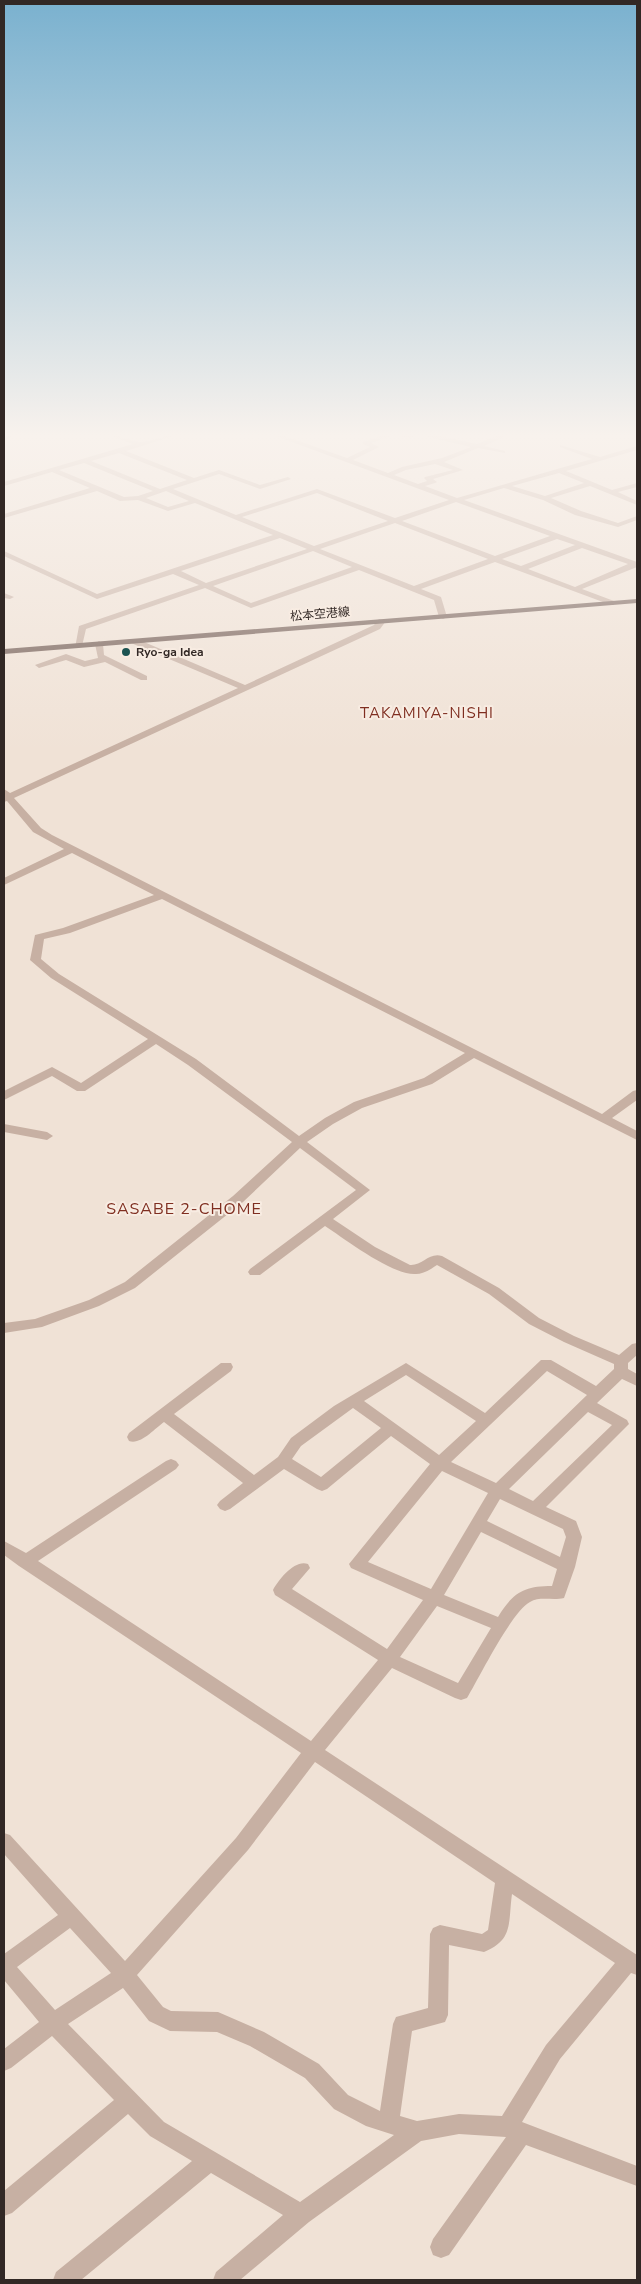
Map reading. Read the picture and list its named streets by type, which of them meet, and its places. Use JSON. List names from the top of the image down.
{
  "streets": {
    "main road": ["松本空港線"]
  },
  "districts": ["TAKAMIYA-NISHI", "SASABE 2-CHOME"],
  "places": ["Ryo-ga Idea"]
}
